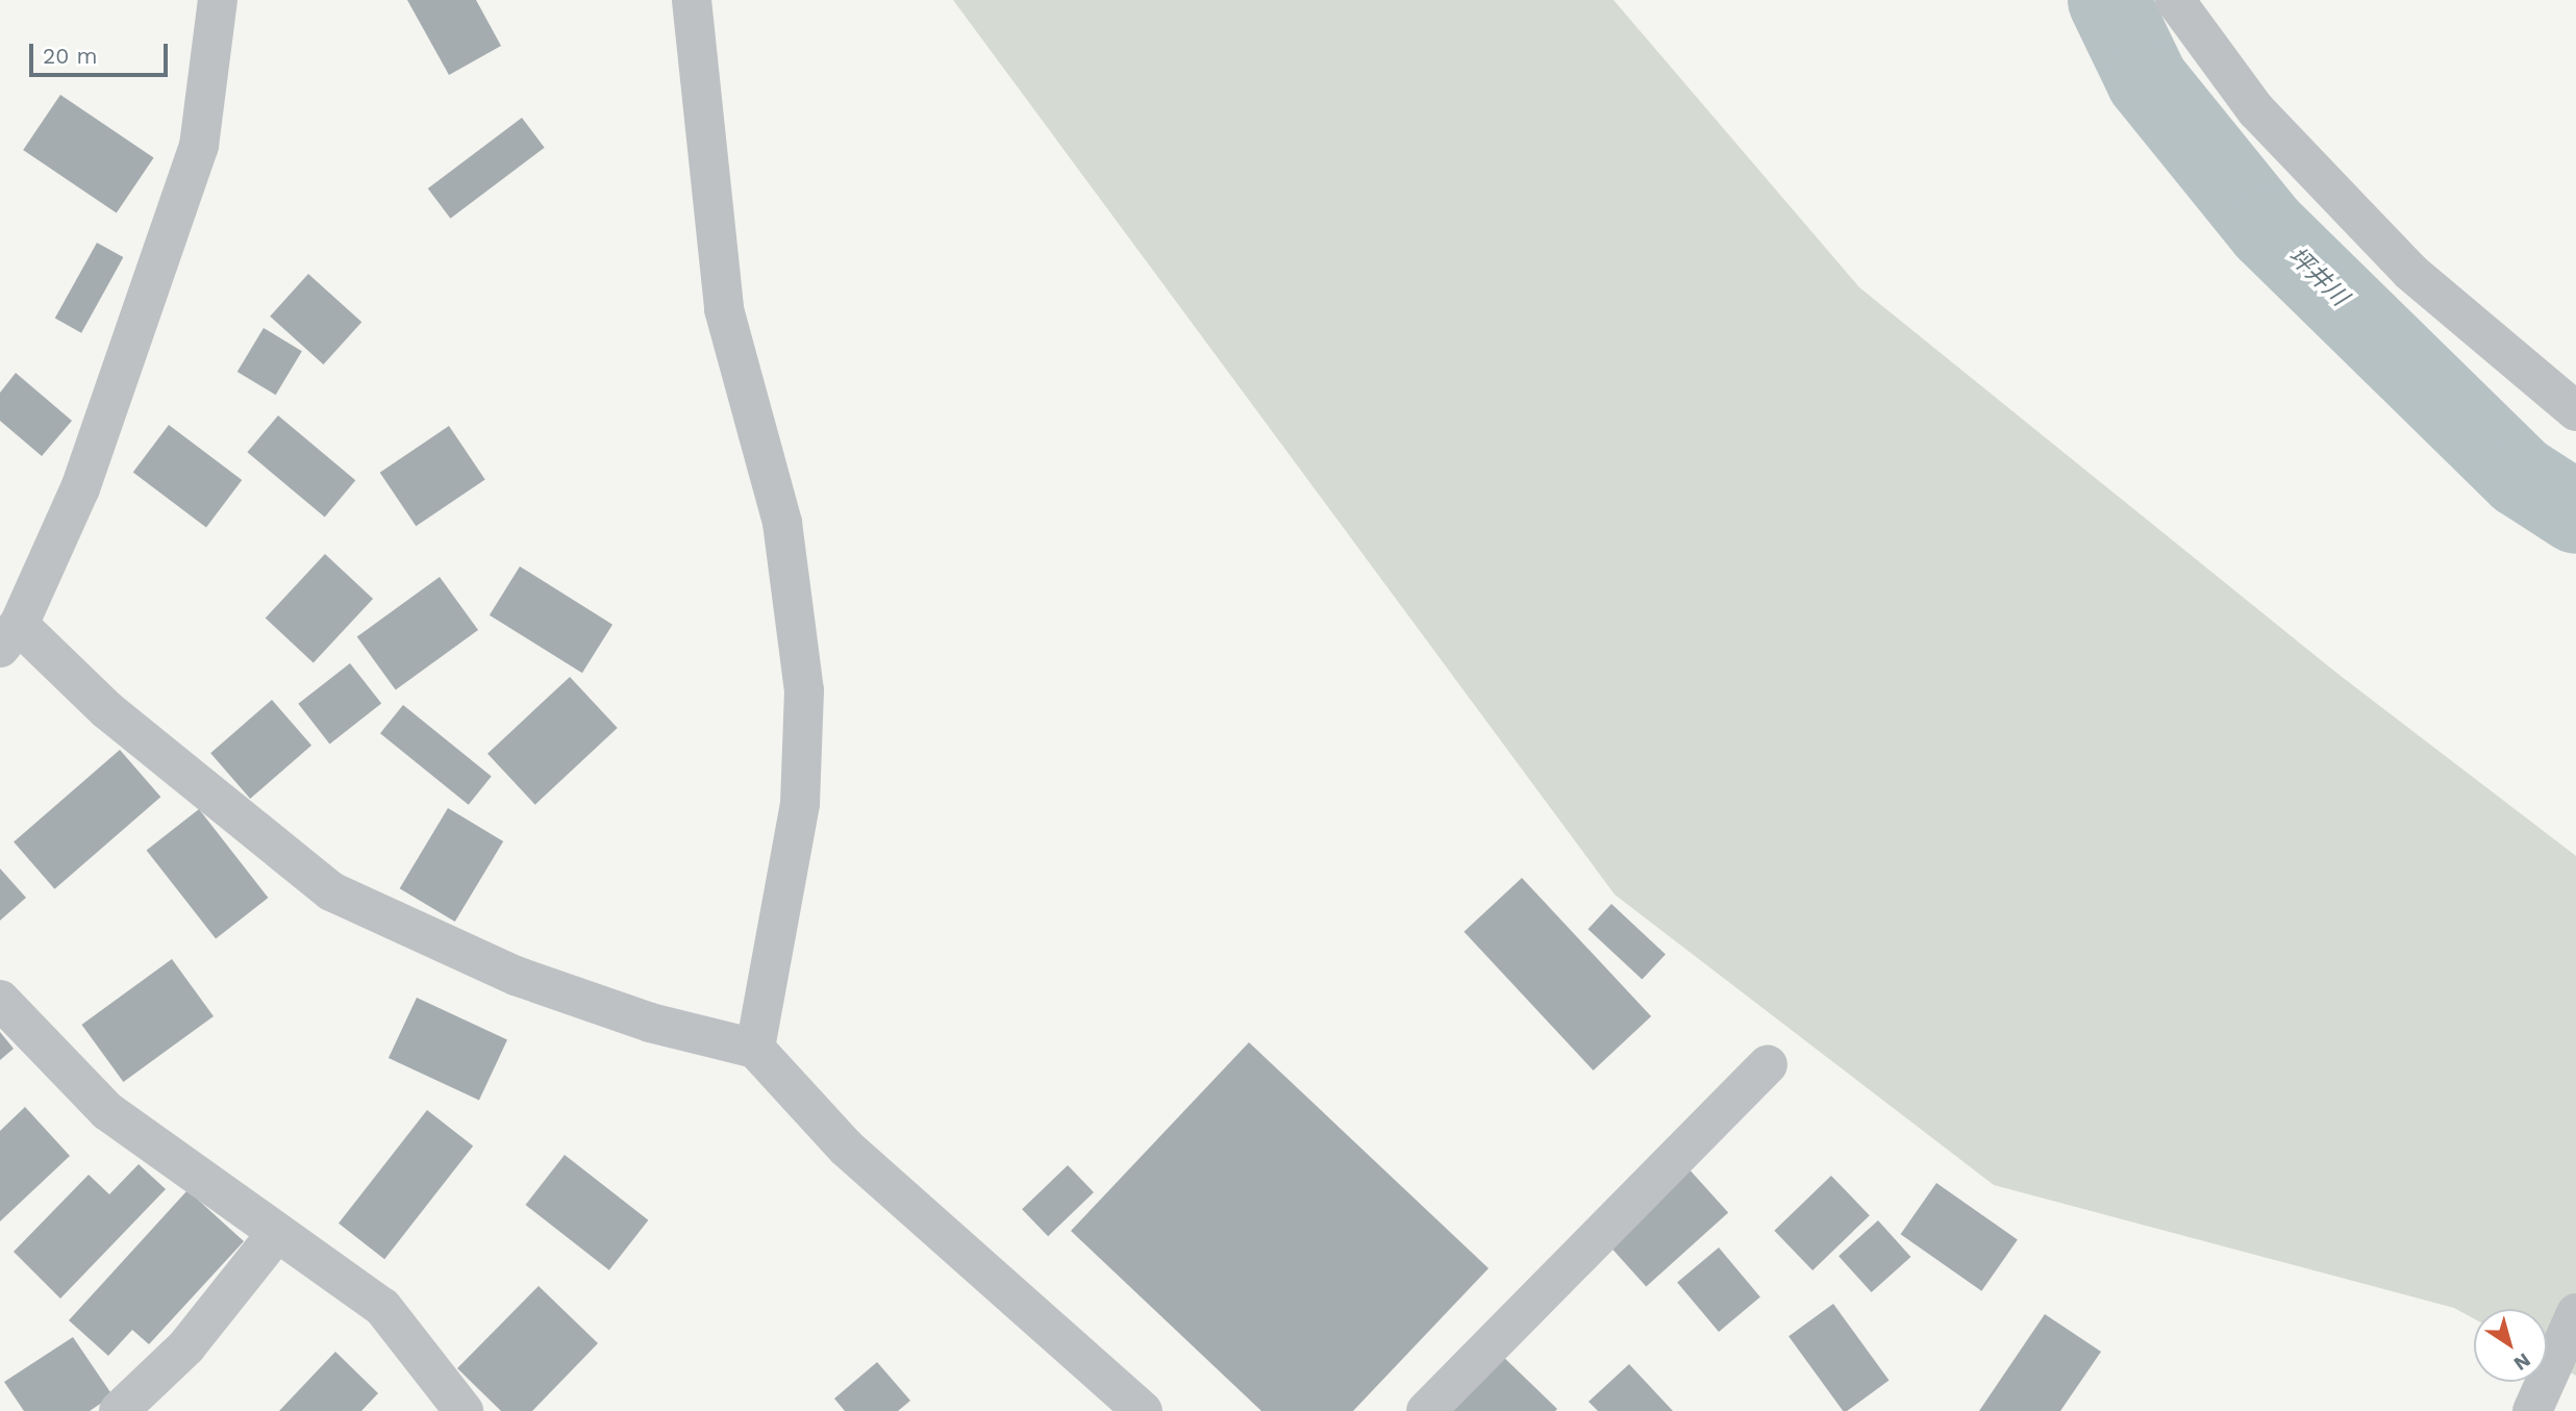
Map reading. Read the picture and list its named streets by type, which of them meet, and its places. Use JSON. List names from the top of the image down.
{
  "water": ["坪井川"],
  "scale_bar": "20 m",
  "north": "bottom right"
}
